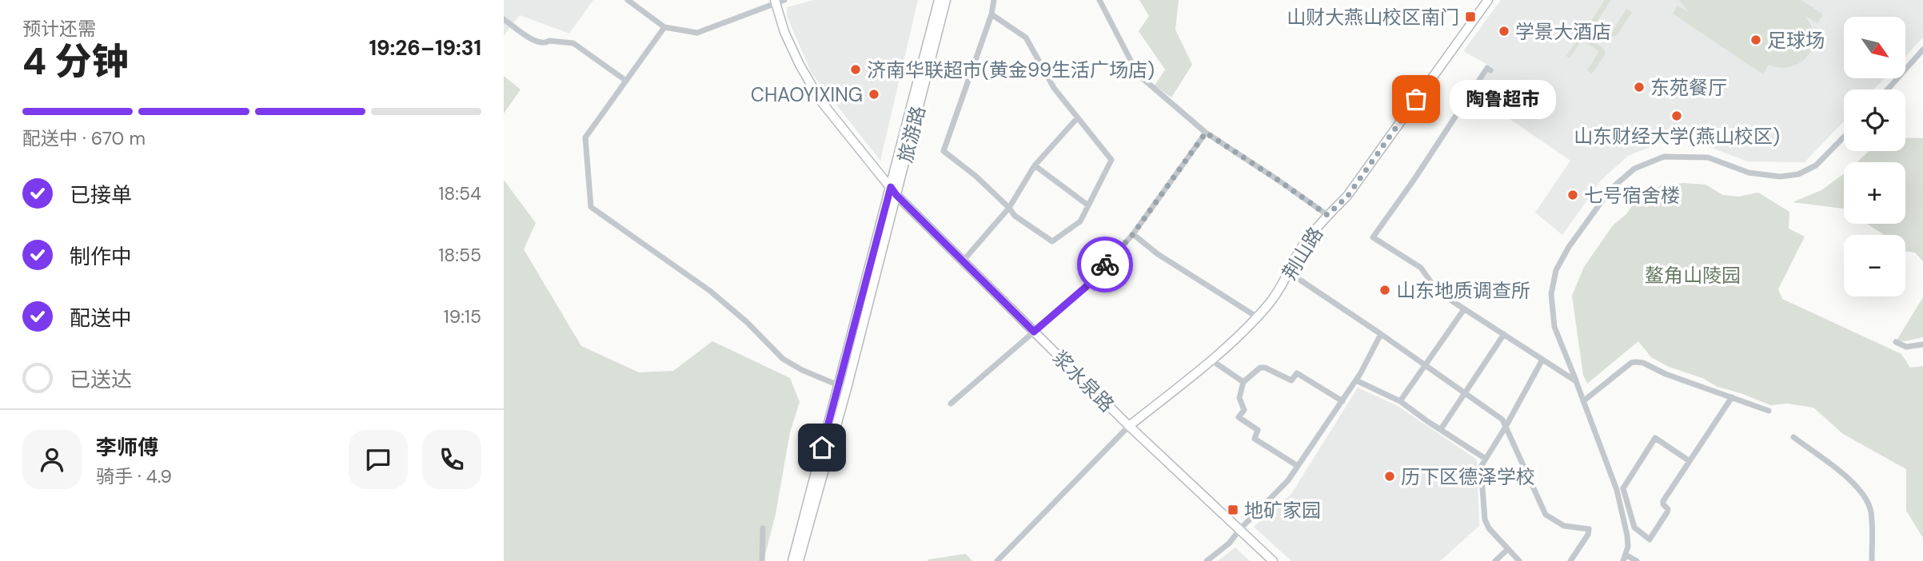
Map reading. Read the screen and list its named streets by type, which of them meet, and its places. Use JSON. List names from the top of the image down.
{
  "streets": {
    "main road": ["旅游路", "荆山路", "浆水泉路"]
  },
  "crossings": [
    ["旅游路", "浆水泉路"],
    ["荆山路", "浆水泉路"]
  ],
  "parks": ["鳌角山陵园"],
  "places": {
    "transit": ["山财大燕山校区南门", "地矿家园"],
    "other": [
      "学景大酒店",
      "足球场",
      "济南华联超市(黄金99生活广场店)",
      "东苑餐厅",
      "CHAOYIXING",
      "陶鲁超市",
      "山东财经大学(燕山校区)",
      "七号宿舍楼",
      "山东地质调查所",
      "历下区德泽学校"
    ]
  },
  "north": "bottom right",
  "page": {
    "heading": ["4 分钟", "预计还需", "19:26–19:31"],
    "panel": ["李师傅", "骑手 · 4.9"],
    "map_buttons": ["+", "−"],
    "bubble": "陶鲁超市",
    "bar": "配送中 · 670 m",
    "list": [
      ["已接单", "18:54"],
      ["制作中", "18:55"],
      ["配送中", "19:15"],
      "已送达"
    ]
  }
}
